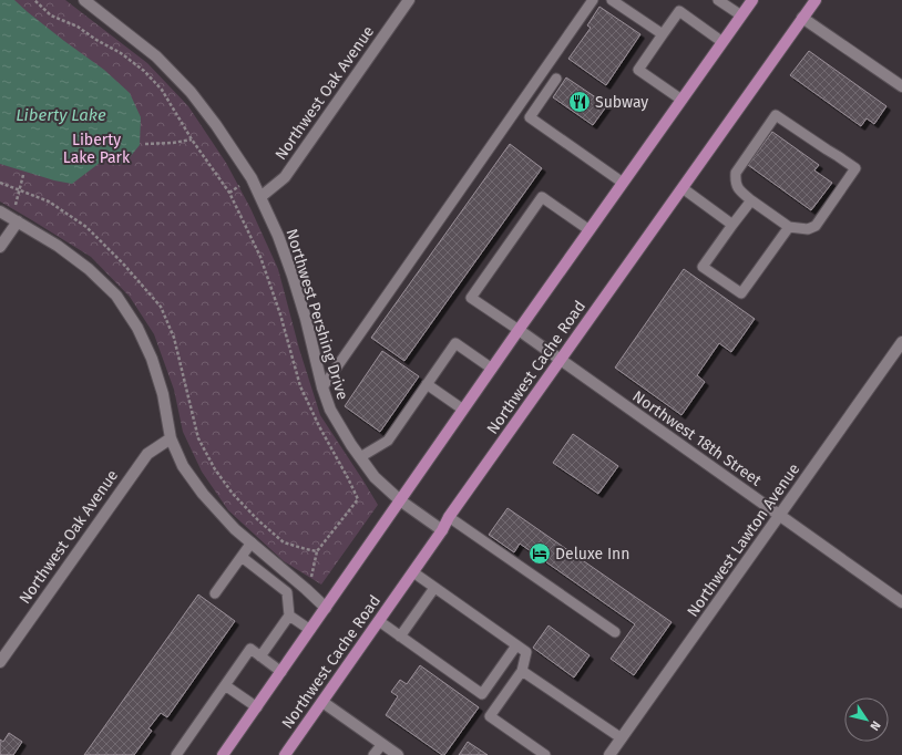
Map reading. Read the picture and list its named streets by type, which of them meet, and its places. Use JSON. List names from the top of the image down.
{
  "streets": {
    "main road": ["Northwest Cache Road"],
    "street": [
      "Northwest Oak Avenue",
      "Northwest Pershing Drive",
      "Northwest 18th Street",
      "Northwest Lawton Avenue"
    ]
  },
  "crossings": [
    ["Northwest Oak Avenue", "Northwest Pershing Drive"],
    ["Northwest Pershing Drive", "Northwest Cache Road"],
    ["Northwest Cache Road", "Northwest 18th Street"],
    ["Northwest 18th Street", "Northwest Lawton Avenue"]
  ],
  "water": ["Liberty Lake"],
  "parks": ["Liberty Lake Park"],
  "places": {
    "restaurant": ["Subway"],
    "hotel": ["Deluxe Inn"]
  },
  "north": "bottom right"
}
